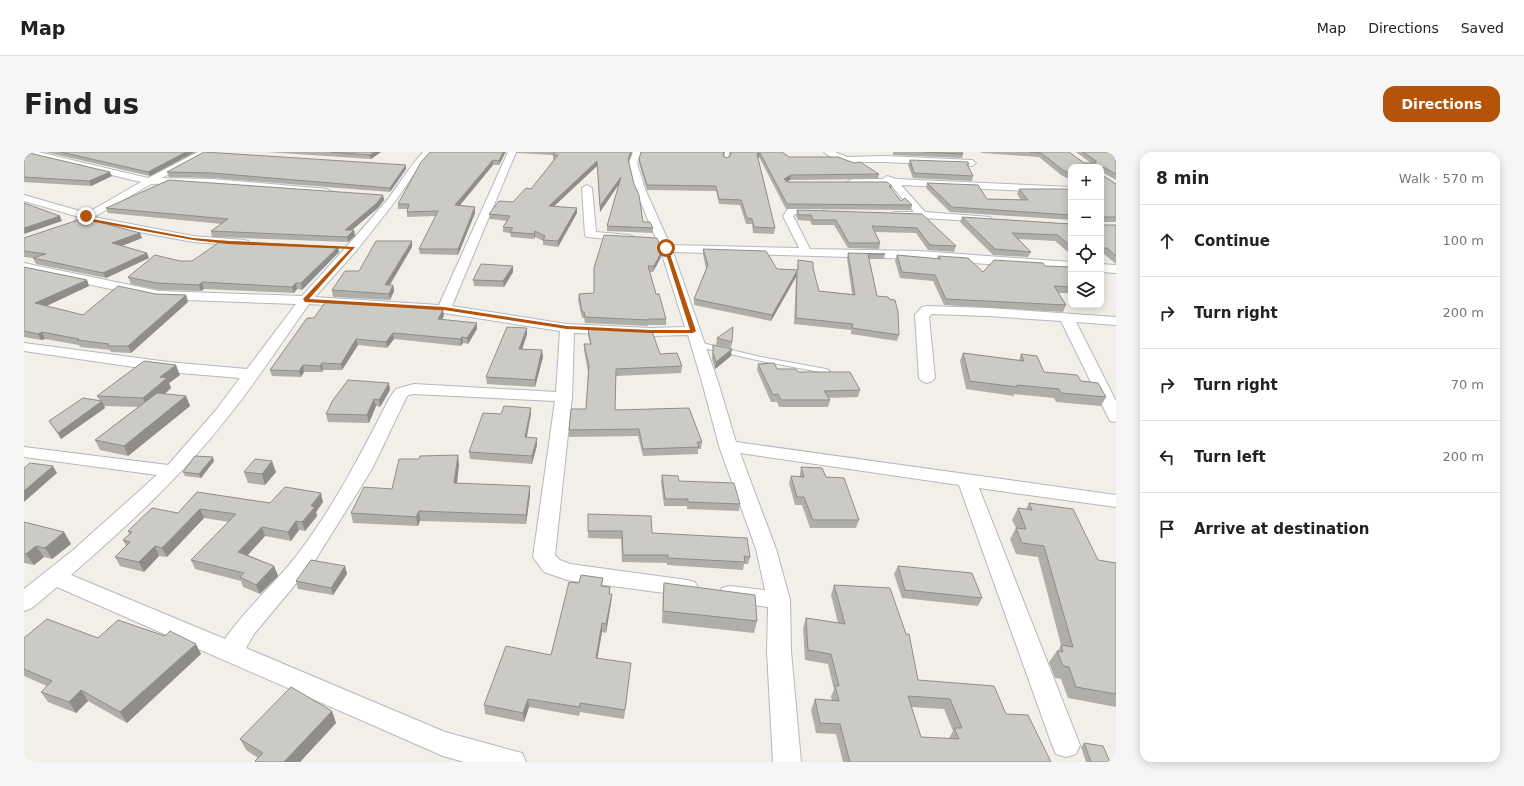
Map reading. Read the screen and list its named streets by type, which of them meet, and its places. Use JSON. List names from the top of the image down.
{
  "page": {
    "header": "Map",
    "nav": ["Map", "Directions", "Saved"],
    "buttons": "Directions",
    "title": "Find us",
    "heading": ["8 min", "Walk · 570 m"],
    "map_buttons": ["+", "−"],
    "list": [
      ["Continue", "100 m"],
      ["Turn right", "200 m"],
      ["Turn right", "70 m"],
      ["Turn left", "200 m"],
      "Arrive at destination"
    ]
  }
}
